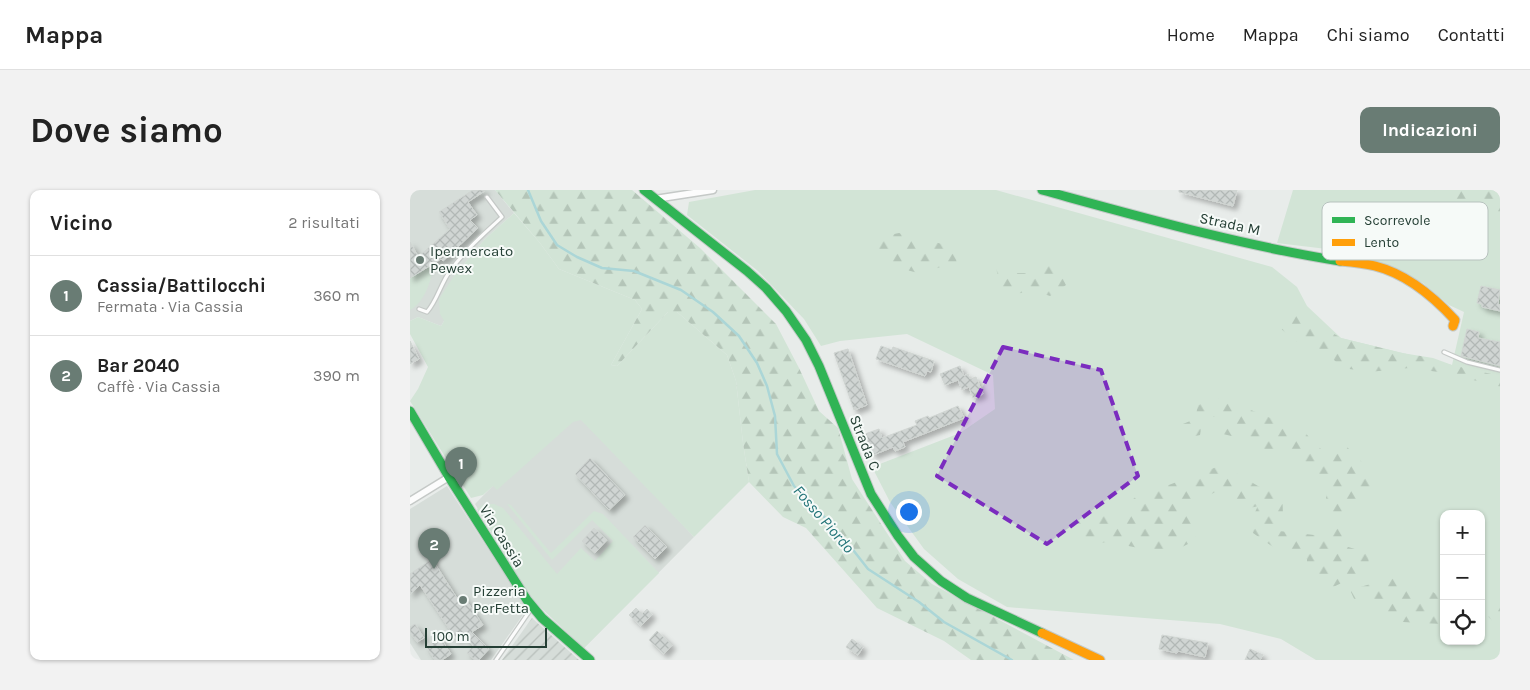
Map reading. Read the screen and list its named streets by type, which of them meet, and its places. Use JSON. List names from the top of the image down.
{
  "streets": {
    "street": ["Strada M", "Strada C", "Via Cassia"]
  },
  "water": ["Fosso Piordo"],
  "places": ["Ipermercato Pewex", "Pizzeria PerFetta"],
  "legend": ["Scorrevole", "Lento"],
  "scale_bar": "100 m",
  "page": {
    "header": "Mappa",
    "nav": [
      "Home",
      "Mappa",
      "Chi siamo",
      "Contatti"
    ],
    "buttons": "Indicazioni",
    "title": "Dove siamo",
    "heading": ["Vicino", "2 risultati"],
    "list": [
      {
        "mark": "1",
        "name": "Cassia/Battilocchi",
        "note": "Fermata · Via Cassia",
        "value": "360 m"
      },
      {
        "mark": "2",
        "name": "Bar 2040",
        "note": "Caffè · Via Cassia",
        "value": "390 m"
      }
    ],
    "pins": ["1", "2"],
    "map_buttons": ["+", "−"],
    "scale": "100 m"
  }
}
